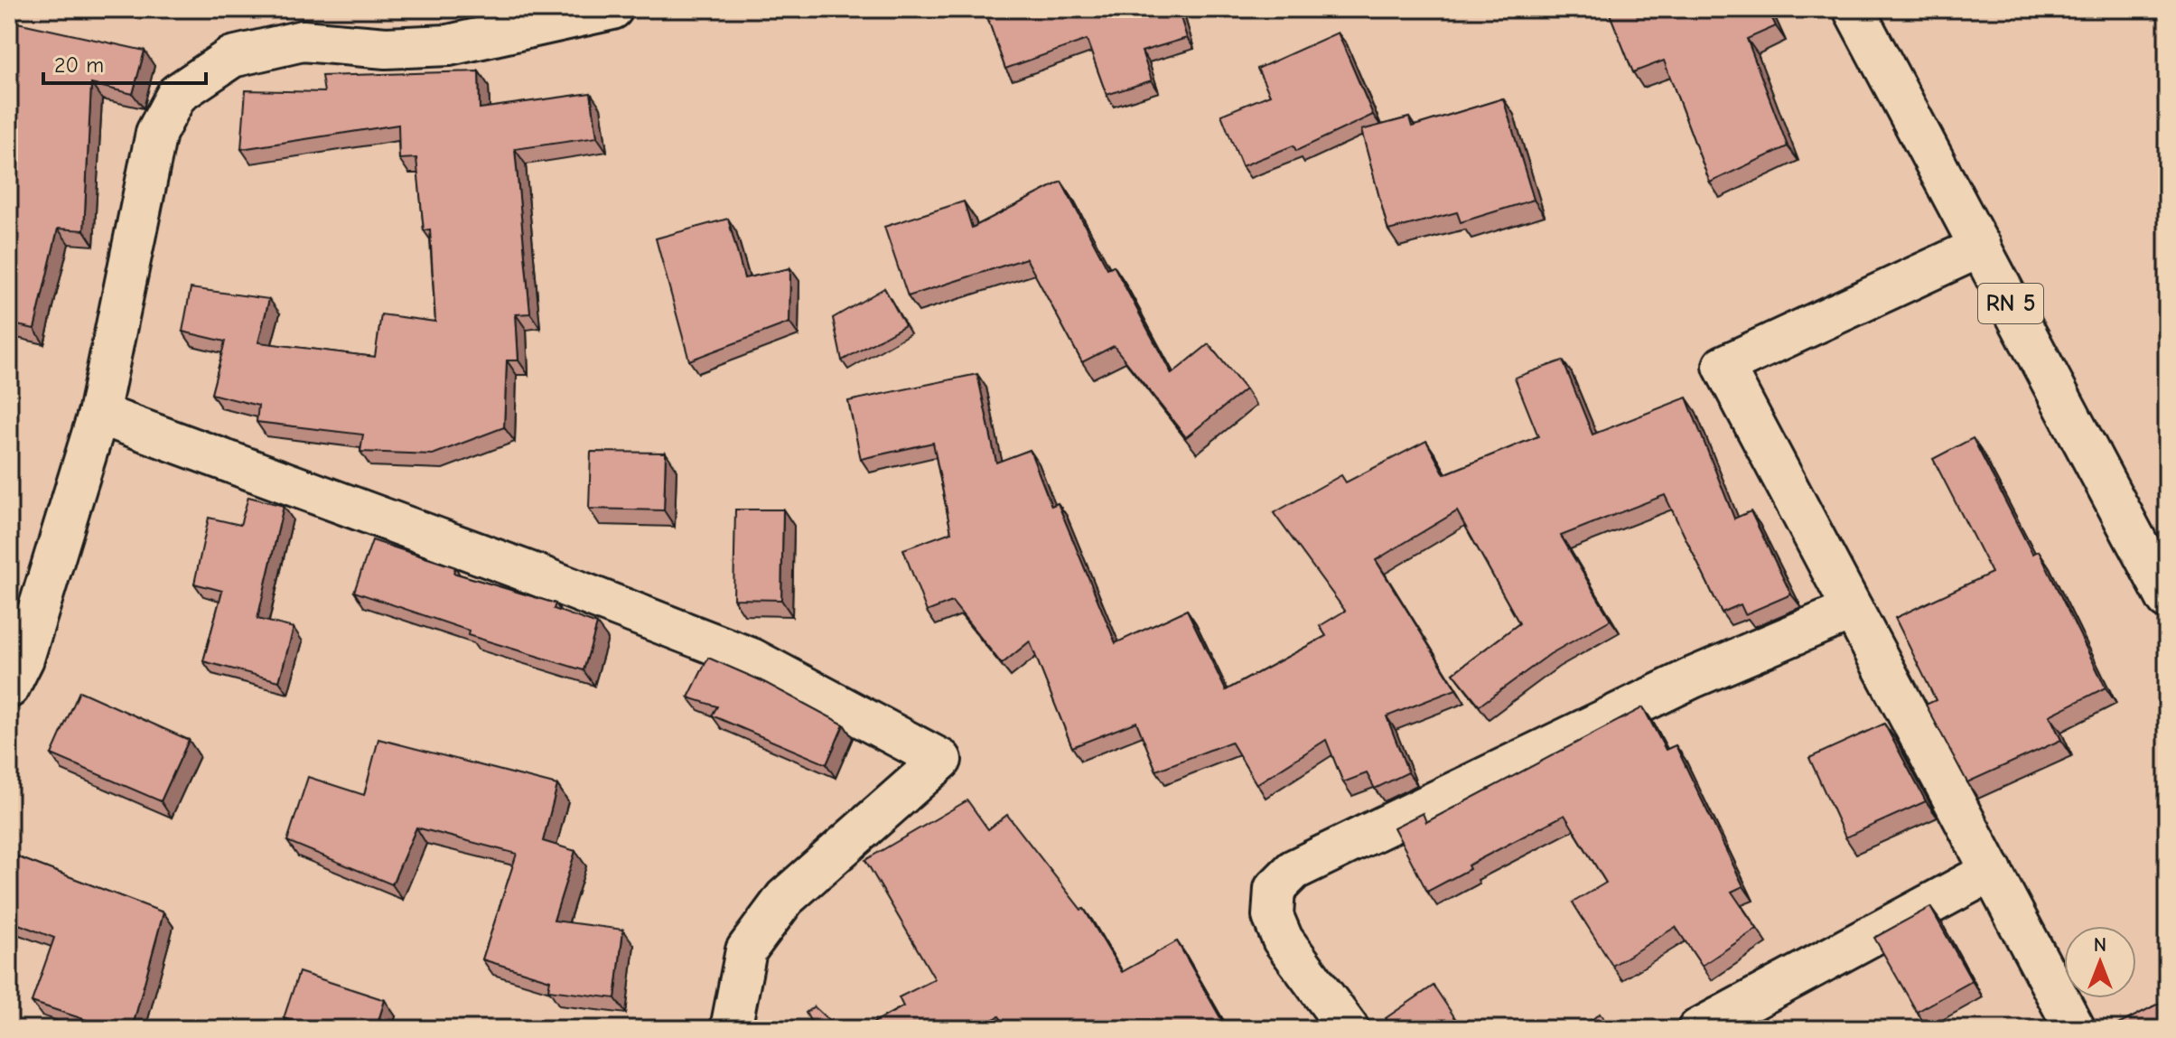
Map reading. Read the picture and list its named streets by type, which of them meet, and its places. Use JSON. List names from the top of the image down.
{
  "streets": {
    "street": ["RN 5"]
  },
  "scale_bar": "20 m",
  "north": "top"
}
